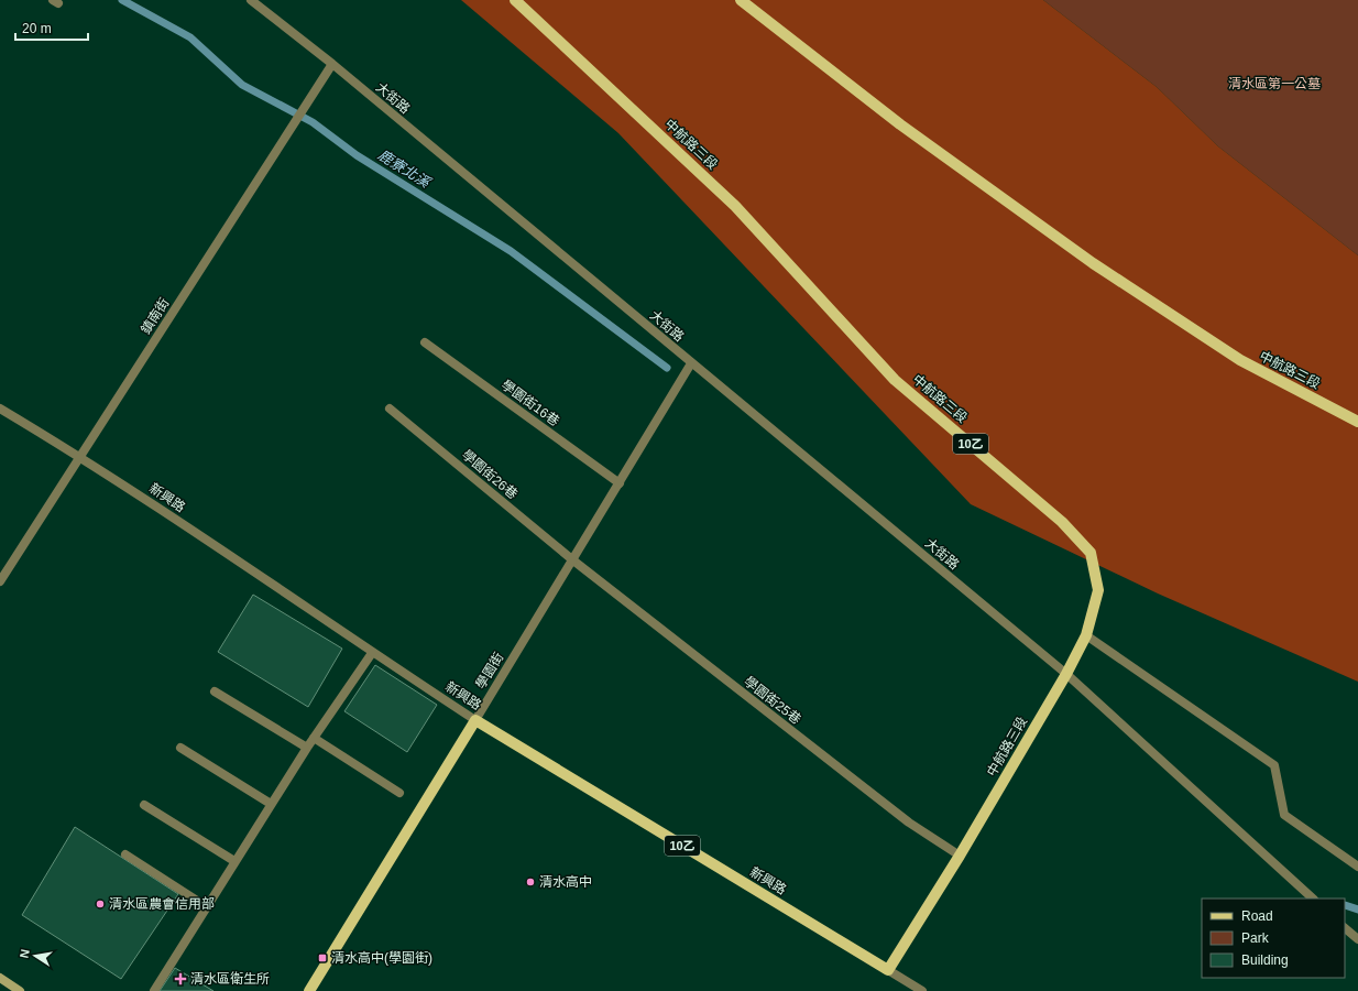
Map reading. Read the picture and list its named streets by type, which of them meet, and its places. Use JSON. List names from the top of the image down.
{
  "streets": {
    "main road": [
      "中航路三段",
      "10乙",
      "新興路",
      "學園街"
    ],
    "street": [
      "大街路",
      "鎮南街",
      "學園街16巷",
      "學園街26巷",
      "學園街25巷"
    ]
  },
  "crossings": [
    ["大街路", "中航路三段"],
    ["大街路", "鎮南街"],
    ["大街路", "學園街"],
    ["中航路三段", "新興路"],
    ["中航路三段", "學園街25巷"],
    ["鎮南街", "新興路"],
    ["學園街16巷", "學園街"],
    ["學園街26巷", "學園街"],
    ["學園街26巷", "學園街25巷"],
    ["新興路", "學園街"],
    ["學園街", "學園街25巷"]
  ],
  "water": ["鹿寮北溪"],
  "parks": ["清水區第一公墓"],
  "places": {
    "other": ["清水高中", "清水區農會信用部"],
    "transit": ["清水高中(學園街)"],
    "health": ["清水區衛生所"]
  },
  "legend": ["Road", "Park", "Building"],
  "scale_bar": "20 m",
  "north": "left"
}
